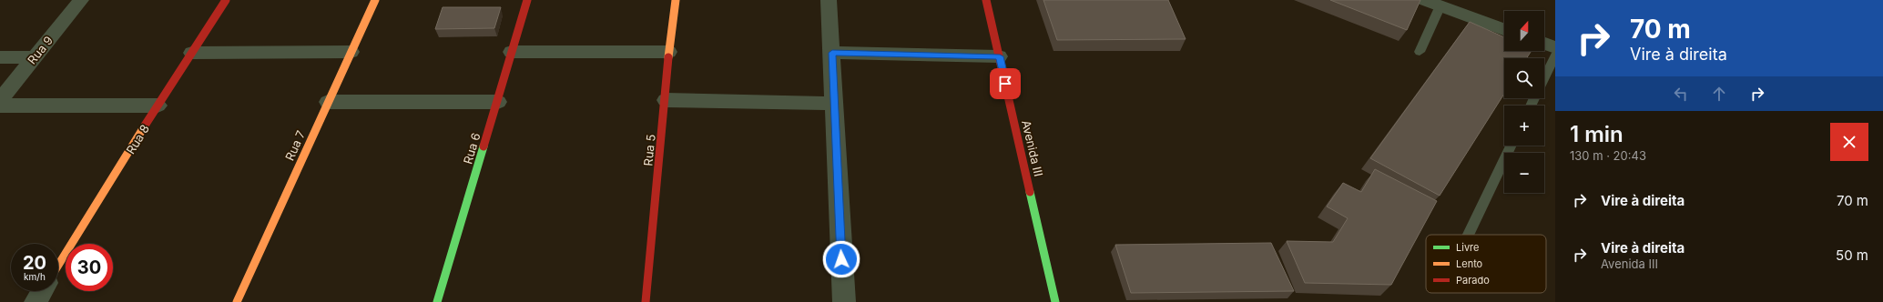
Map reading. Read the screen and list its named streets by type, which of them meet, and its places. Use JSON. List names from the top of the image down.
{
  "streets": {
    "street": [
      "Rua 9",
      "Rua 8",
      "Rua 7",
      "Rua 6",
      "Avenida III",
      "Rua 5"
    ]
  },
  "legend": ["Livre", "Lento", "Parado"],
  "north": "top",
  "page": {
    "turn": ["70 m", "Vire à direita"],
    "map_buttons": ["+", "−"],
    "heading": ["1 min", "130 m · 20:43"],
    "list": [
      {
        "name": "Vire à direita",
        "value": "70 m"
      },
      {
        "name": "Vire à direita",
        "note": "Avenida III",
        "value": "50 m"
      }
    ],
    "speed": "20 km/h",
    "limit": "30"
  }
}
